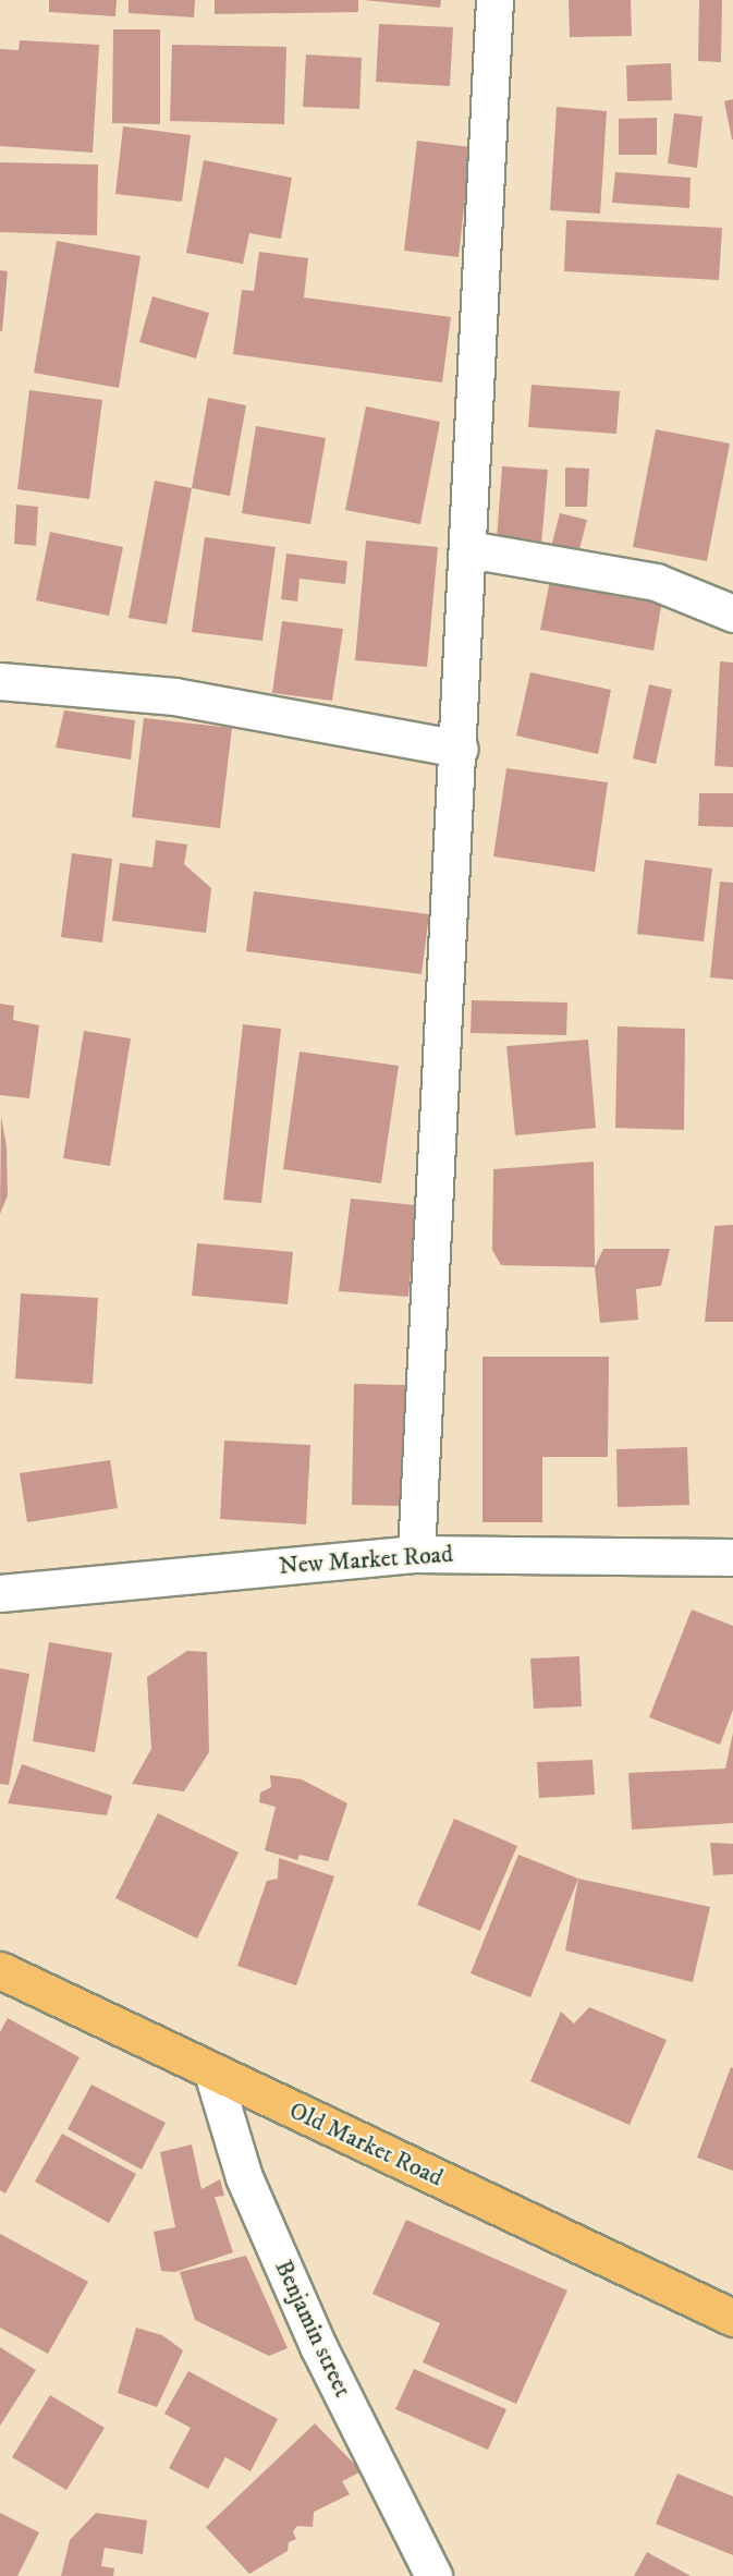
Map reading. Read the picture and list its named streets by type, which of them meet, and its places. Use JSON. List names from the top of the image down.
{
  "streets": {
    "main road": ["Old Market Road"],
    "street": ["New Market Road", "Benjamin street"]
  },
  "crossings": [
    ["Old Market Road", "Benjamin street"]
  ]
}
